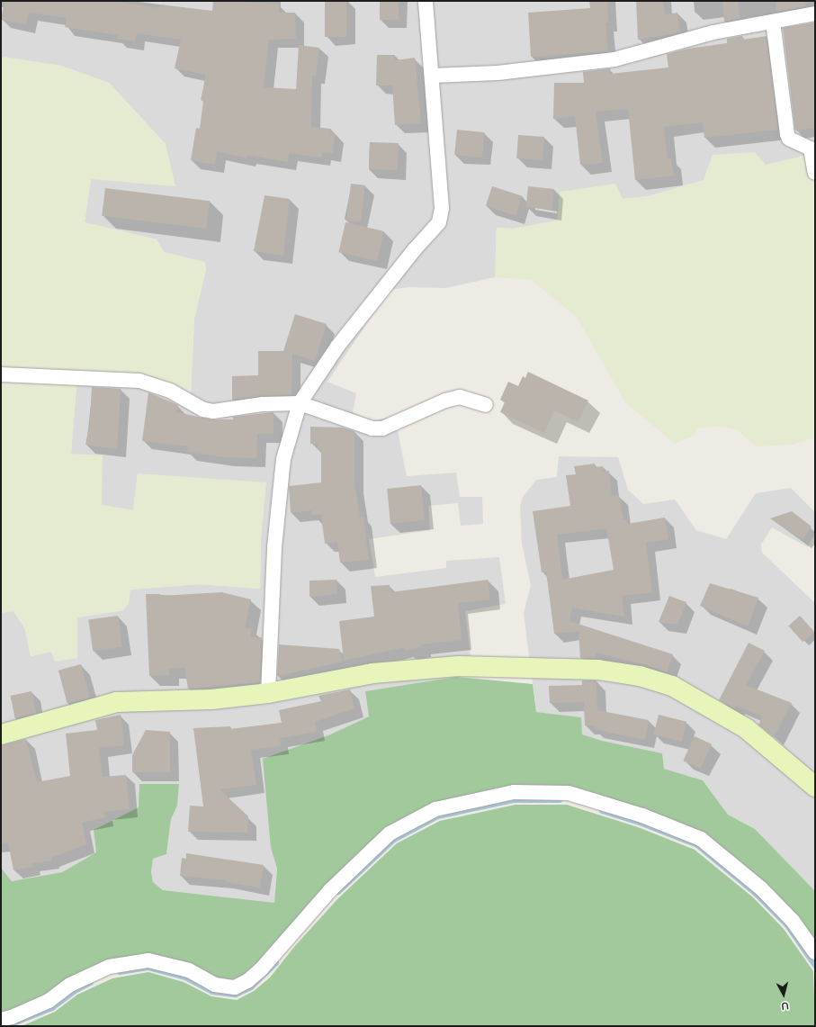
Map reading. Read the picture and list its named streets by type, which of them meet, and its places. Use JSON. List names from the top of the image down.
{
  "north": "bottom"
}
